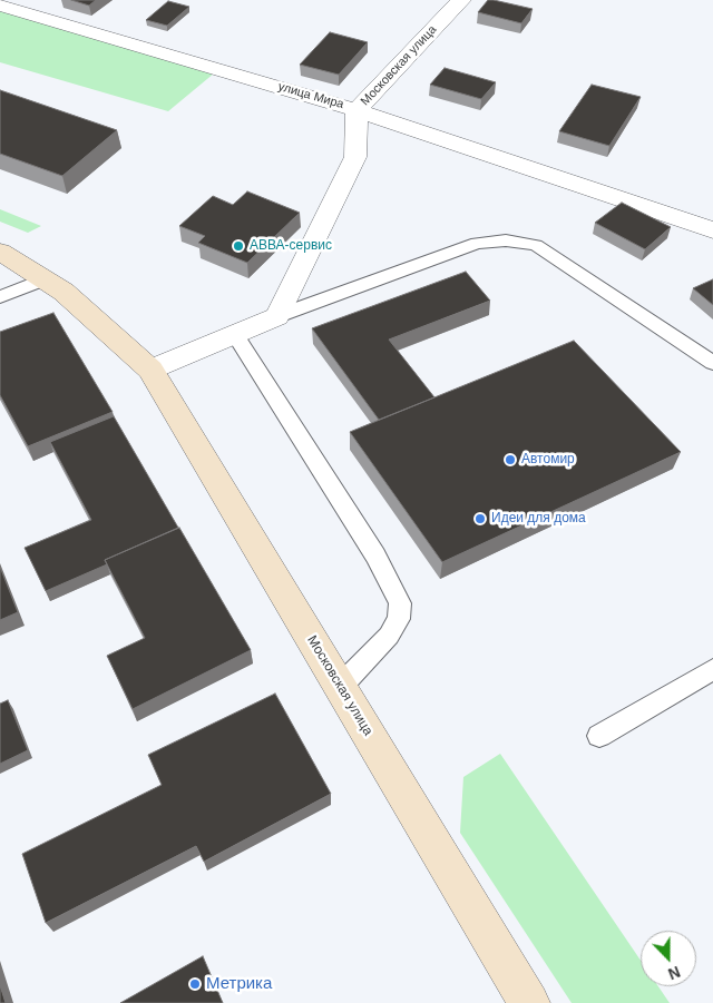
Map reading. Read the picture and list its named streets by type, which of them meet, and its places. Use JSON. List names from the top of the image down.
{
  "streets": {
    "main road": ["Московская улица"],
    "street": ["улица Мира"]
  },
  "crossings": [
    ["Московская улица", "улица Мира"]
  ],
  "places": [
    "АВВА-сервис",
    "Автомир",
    "Идеи для дома",
    "Метрика"
  ],
  "north": "bottom"
}
